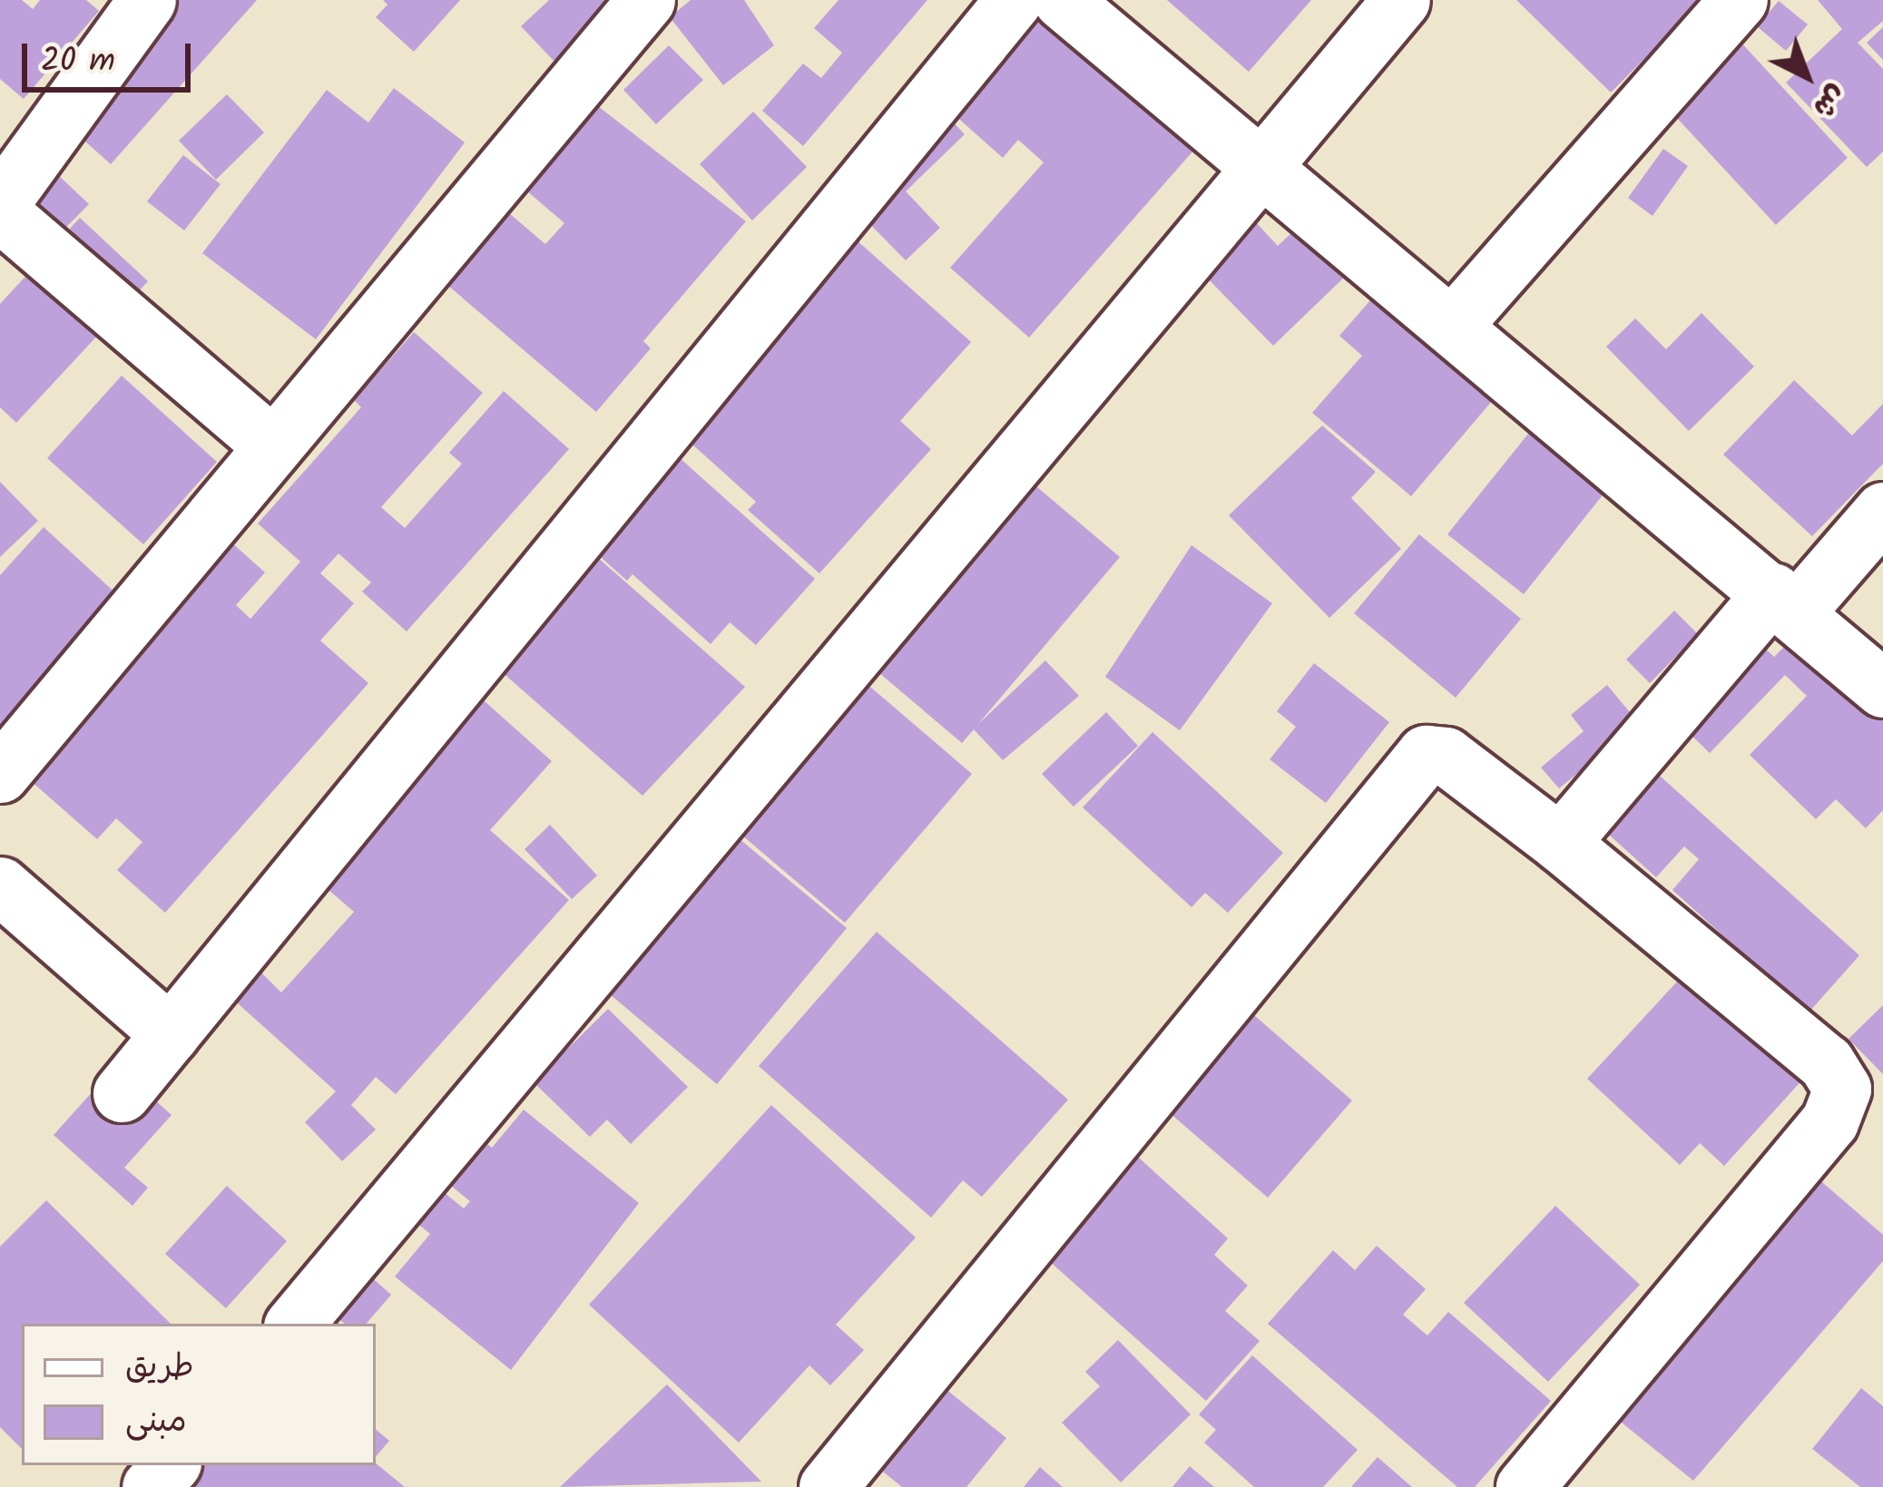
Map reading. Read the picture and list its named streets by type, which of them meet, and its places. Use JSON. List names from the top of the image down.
{
  "legend": ["طريق", "مبنى"],
  "scale_bar": "20 m",
  "north": "bottom right"
}
